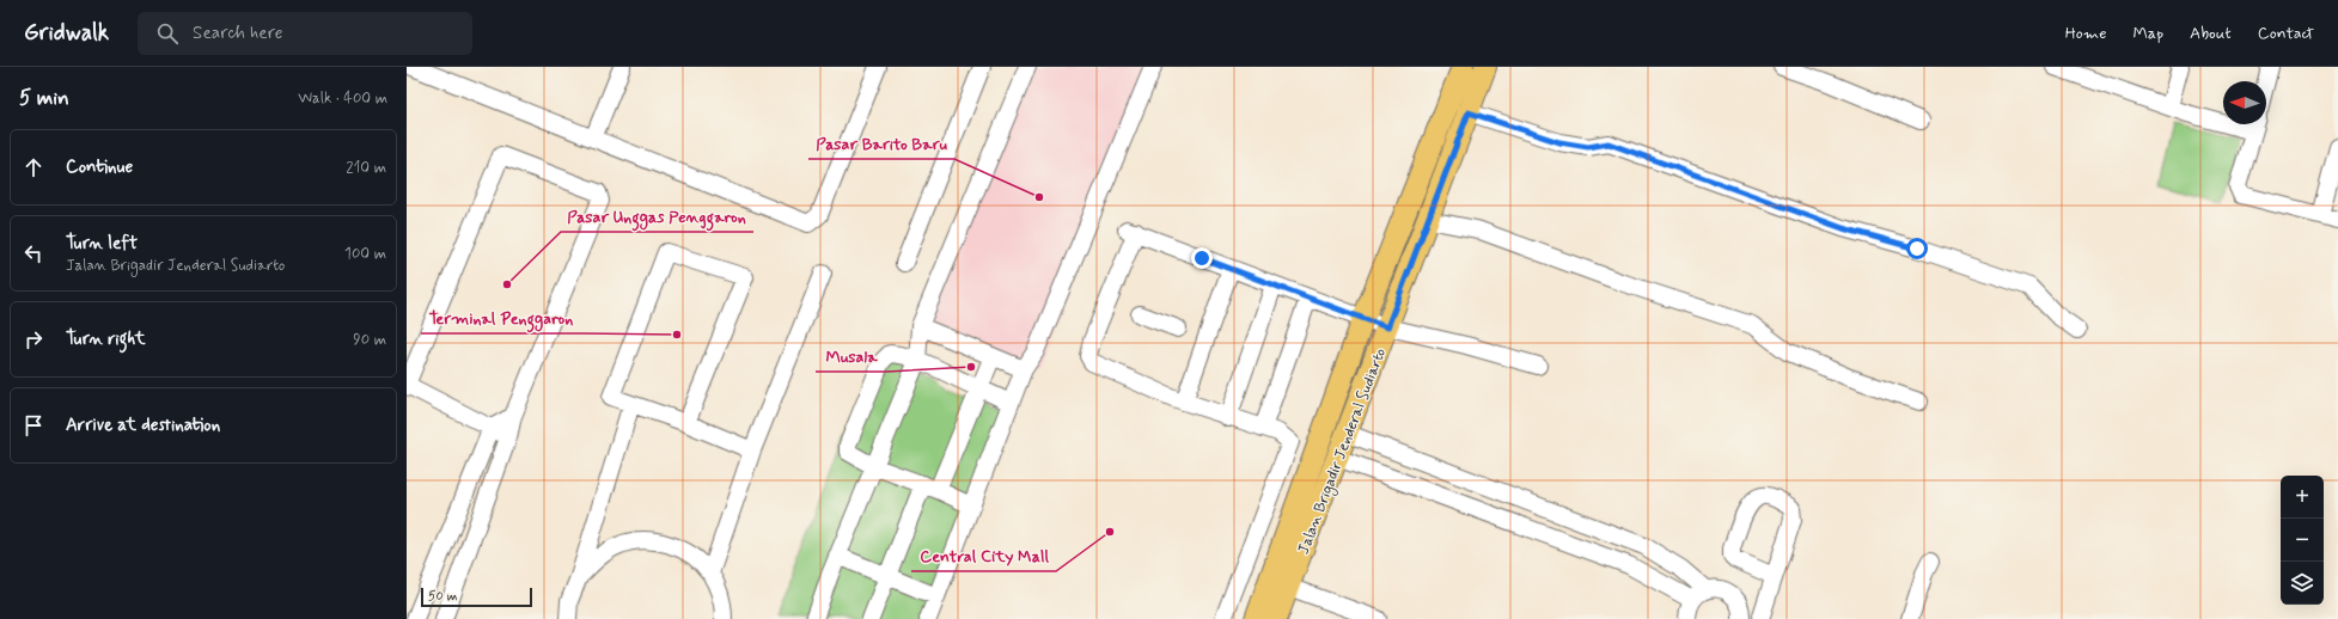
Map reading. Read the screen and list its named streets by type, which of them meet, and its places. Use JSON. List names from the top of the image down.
{
  "streets": {
    "main road": ["Jalan Brigadir Jenderal Sudiarto"]
  },
  "places": [
    "Pasar Barito Baru",
    "Pasar Unggas Penggaron",
    "Terminal Penggaron",
    "Musala",
    "Central City Mall"
  ],
  "scale_bar": "50 m",
  "north": "left",
  "page": {
    "header": "Gridwalk",
    "search": "Search here",
    "nav": [
      "Home",
      "Map",
      "About",
      "Contact"
    ],
    "heading": ["5 min", "Walk · 400 m"],
    "list": [
      ["Continue", "210 m"],
      ["Turn left", "Jalan Brigadir Jenderal Sudiarto", "100 m"],
      ["Turn right", "90 m"],
      "Arrive at destination"
    ],
    "map_buttons": ["+", "−"],
    "scale": "50 m"
  }
}
